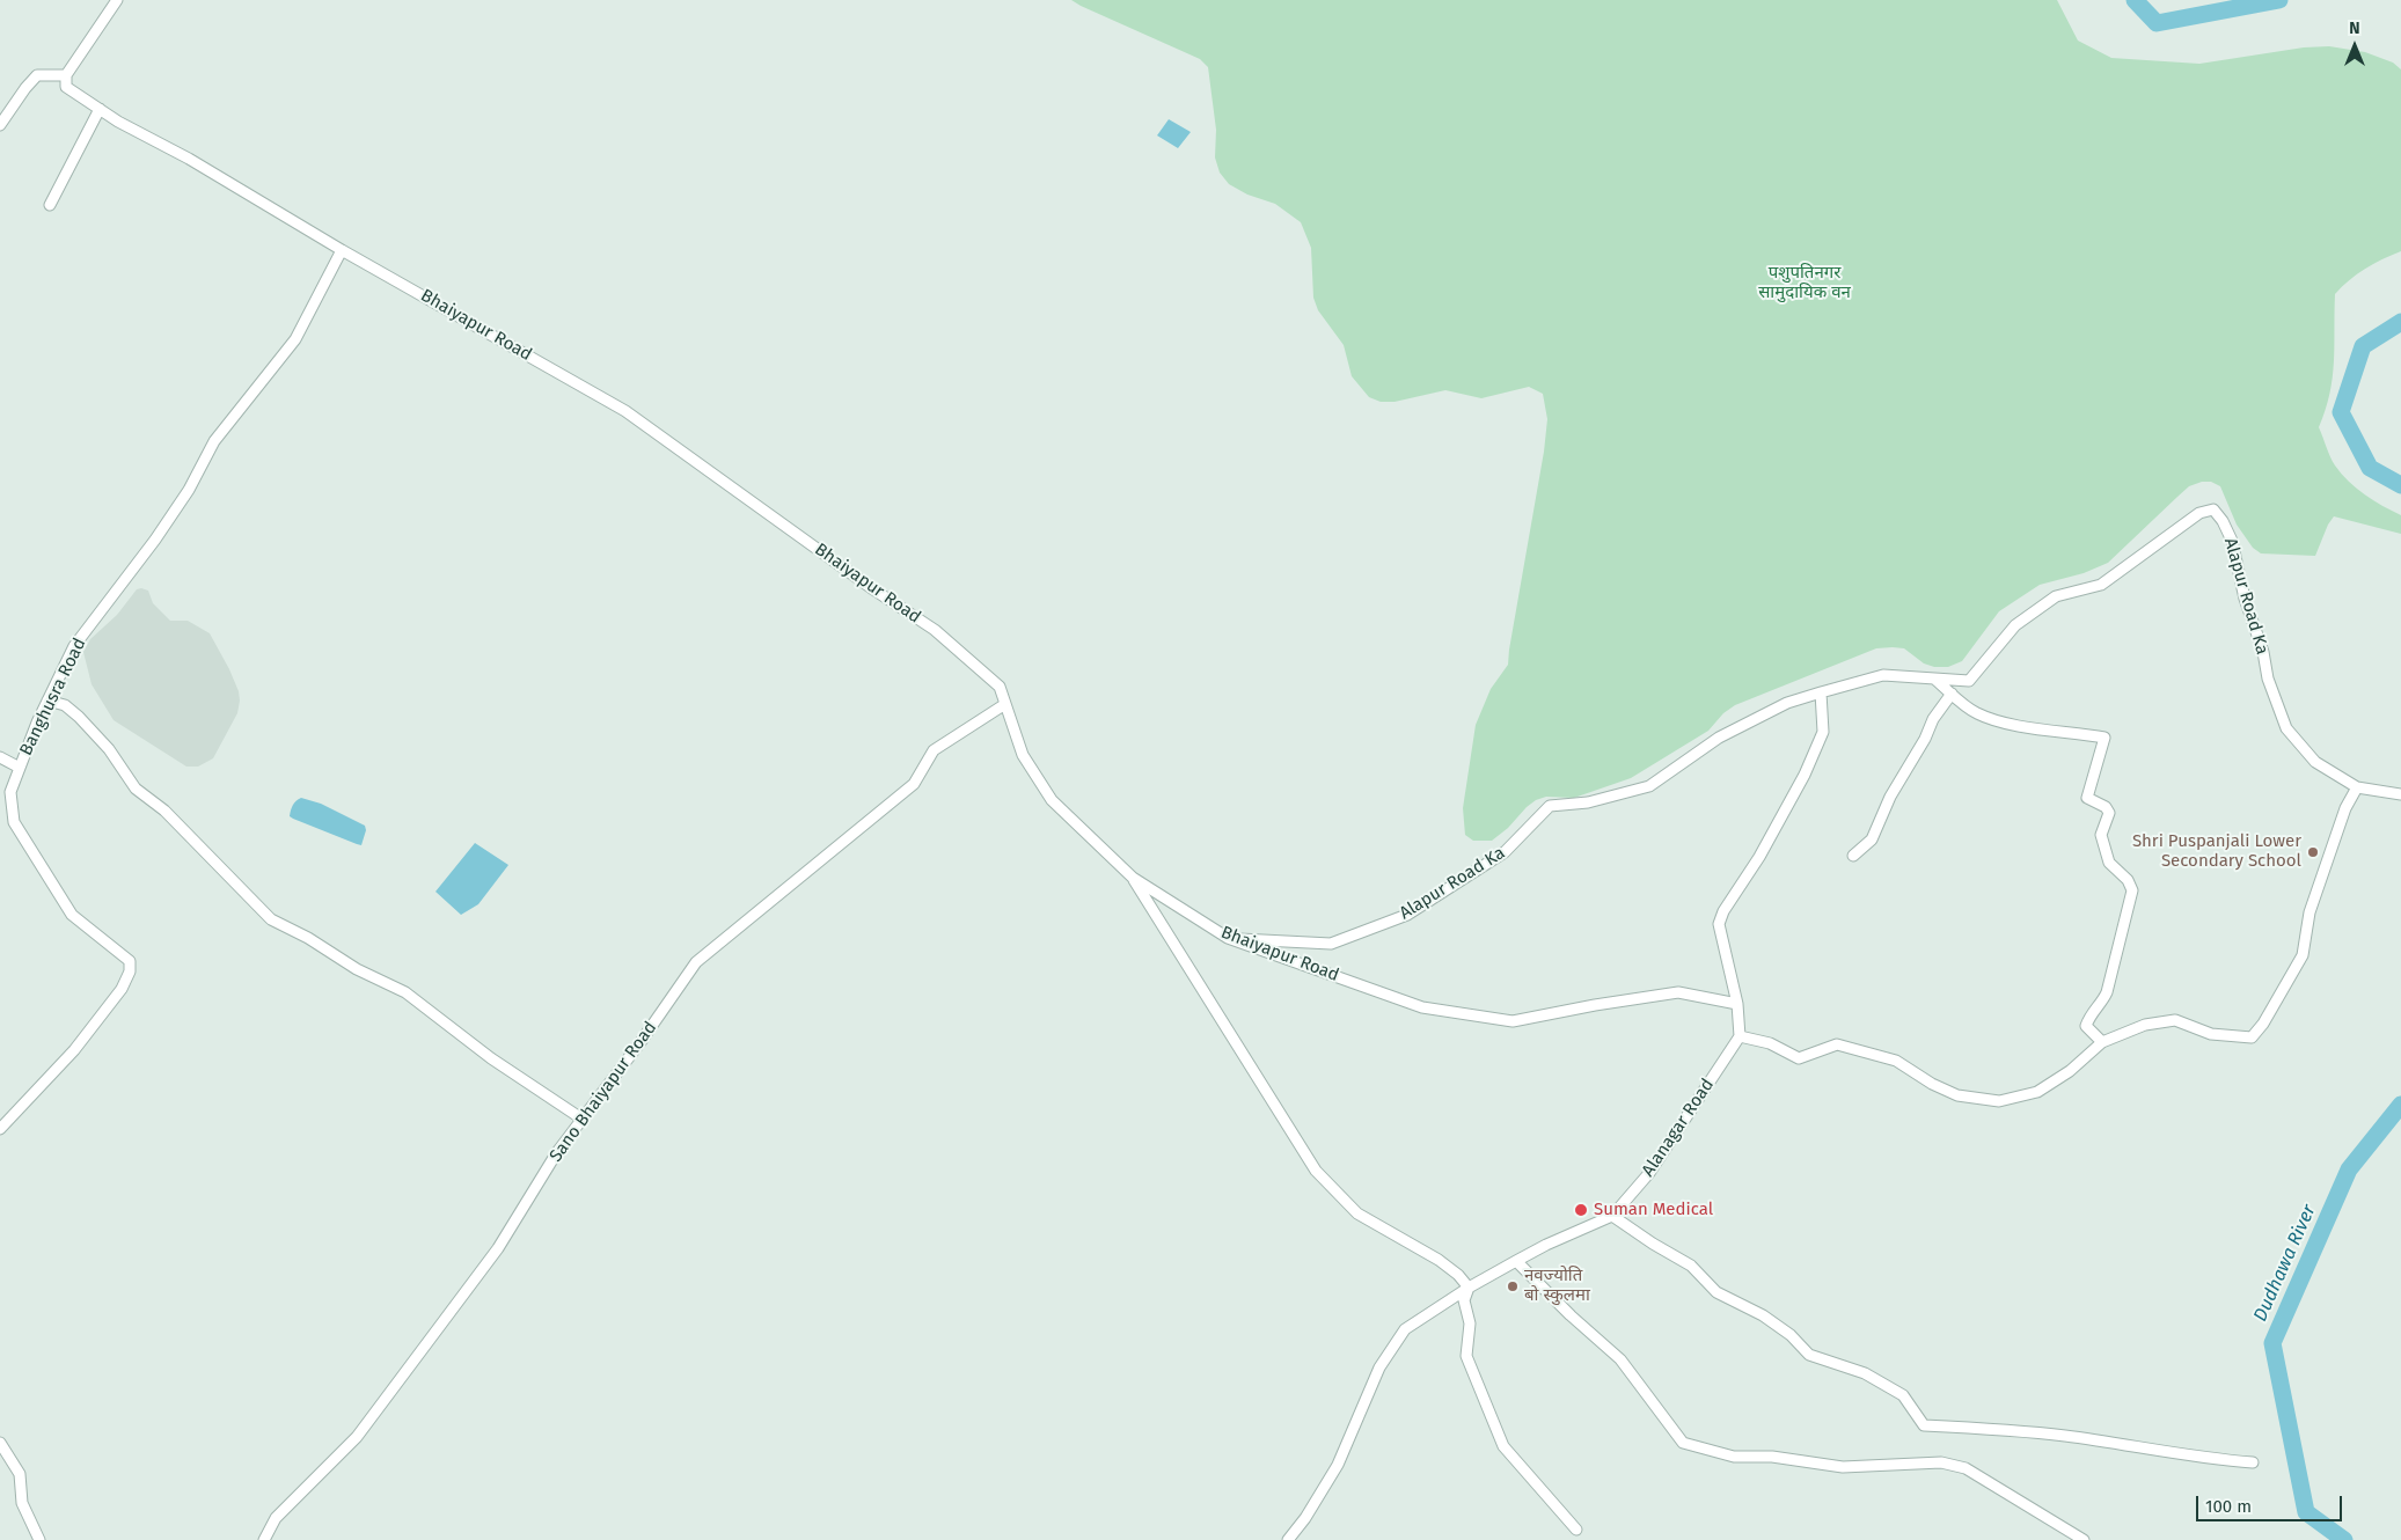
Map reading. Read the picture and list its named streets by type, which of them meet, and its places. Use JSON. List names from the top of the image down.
{
  "streets": {
    "street": [
      "Bhaiyapur Road",
      "Alapur Road Ka",
      "Banghusra Road",
      "Sano Bhaiyapur Road",
      "Alanagar Road"
    ]
  },
  "crossings": [
    ["Bhaiyapur Road", "Alapur Road Ka"],
    ["Bhaiyapur Road", "Banghusra Road"],
    ["Bhaiyapur Road", "Sano Bhaiyapur Road"]
  ],
  "water": ["Dudhawa River"],
  "parks": ["पशुपतिनगर सामुदायिक वन"],
  "places": ["Shri Puspanjali Lower Secondary School", "Suman Medical", "नवज्याेति बाे स्कुलमा"],
  "scale_bar": "100 m",
  "north": "top"
}
